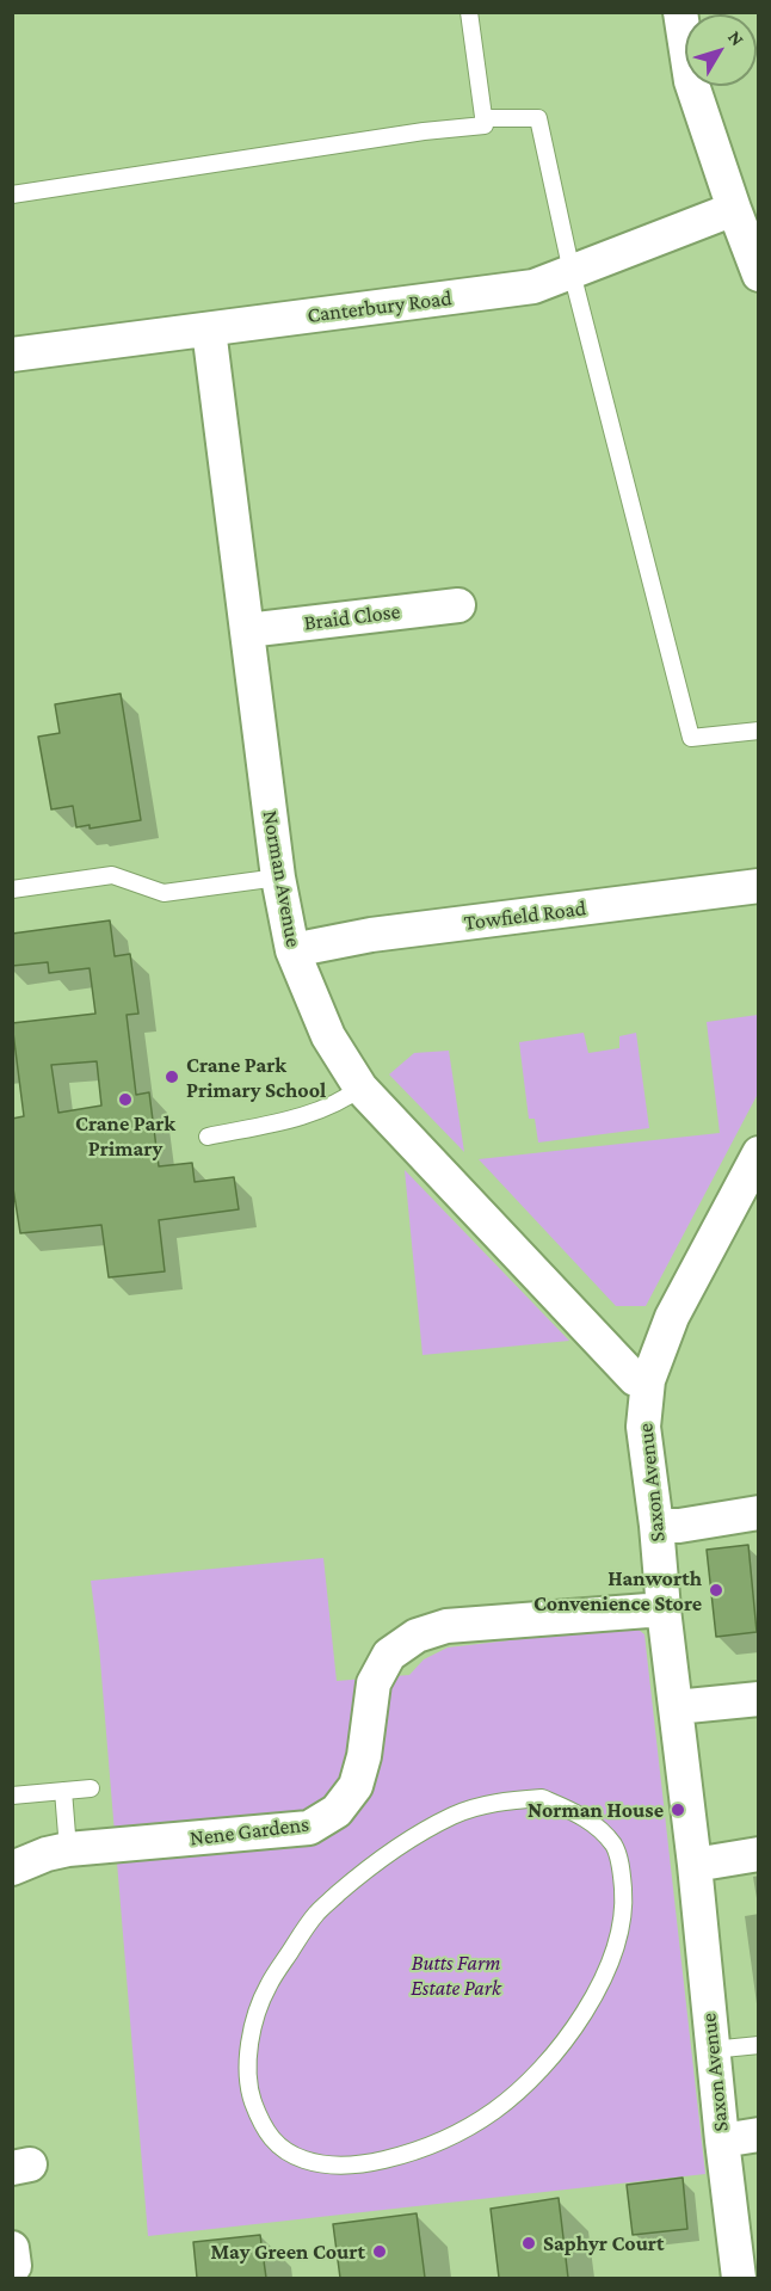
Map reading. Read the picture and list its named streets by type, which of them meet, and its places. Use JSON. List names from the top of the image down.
{
  "streets": {
    "street": [
      "Canterbury Road",
      "Braid Close",
      "Norman Avenue",
      "Towfield Road",
      "Saxon Avenue",
      "Nene Gardens"
    ]
  },
  "crossings": [
    ["Canterbury Road", "Norman Avenue"],
    ["Braid Close", "Norman Avenue"],
    ["Norman Avenue", "Towfield Road"],
    ["Norman Avenue", "Saxon Avenue"],
    ["Saxon Avenue", "Nene Gardens"]
  ],
  "parks": ["Butts Farm Estate Park"],
  "places": [
    "Crane Park Primary School",
    "Crane Park Primary",
    "Hanworth Convenience Store",
    "Norman House",
    "Saphyr Court",
    "May Green Court"
  ],
  "north": "top right"
}
